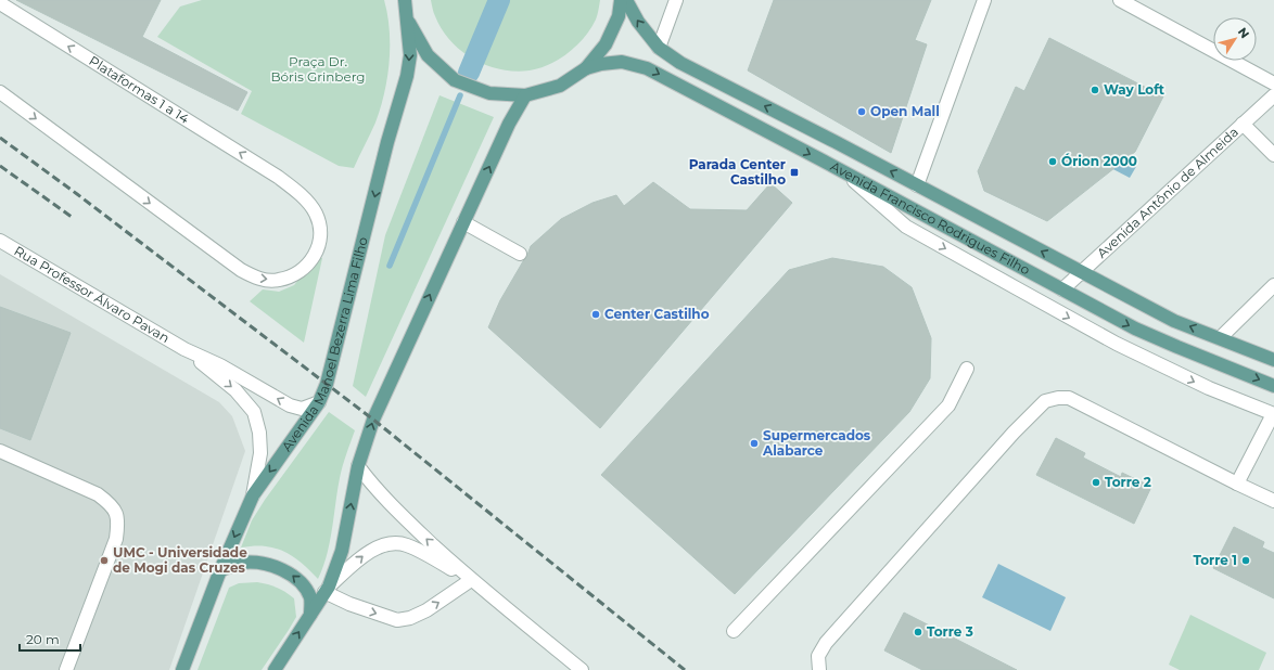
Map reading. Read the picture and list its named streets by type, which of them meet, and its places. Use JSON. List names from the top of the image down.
{
  "streets": {
    "main road": ["Avenida Francisco Rodrigues Filho", "Avenida Manoel Bezerra Lima Filho"],
    "street": ["Plataformas 1 a 14", "Avenida Antônio de Almeida", "Rua Professor Álvaro Pavan"]
  },
  "crossings": [
    ["Avenida Antônio de Almeida", "Avenida Francisco Rodrigues Filho"],
    ["Avenida Francisco Rodrigues Filho", "Avenida Manoel Bezerra Lima Filho"],
    ["Rua Professor Álvaro Pavan", "Avenida Manoel Bezerra Lima Filho"]
  ],
  "parks": ["Praça Dr. Bóris Grinberg"],
  "places": {
    "other": [
      "Way Loft",
      "Open Mall",
      "Órion 2000",
      "Center Castilho",
      "Supermercados Alabarce",
      "Torre 2",
      "UMC - Universidade de Mogi das Cruzes",
      "Torre 1",
      "Torre 3"
    ],
    "transit": ["Parada Center Castilho"]
  },
  "scale_bar": "20 m",
  "north": "top right"
}
